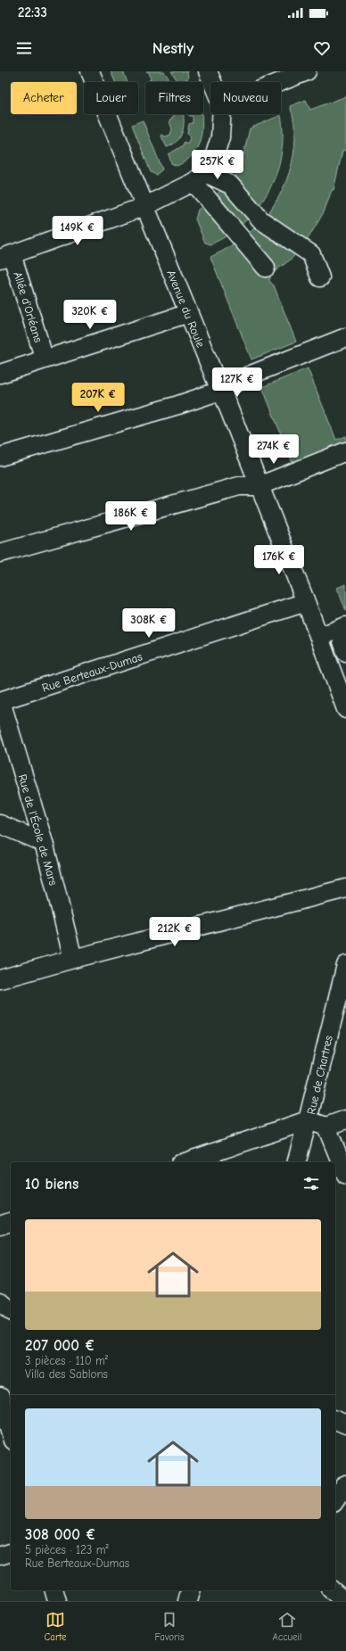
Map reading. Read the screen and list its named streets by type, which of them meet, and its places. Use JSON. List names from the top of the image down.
{
  "streets": {
    "street": [
      "Allée d'Orléans",
      "Avenue du Roule",
      "Rue Berteaux-Dumas",
      "Rue de l'École de Mars",
      "Rue de Chartres"
    ]
  },
  "crossings": [
    ["Avenue du Roule", "Rue Berteaux-Dumas"],
    ["Rue Berteaux-Dumas", "Rue de l'École de Mars"]
  ],
  "page": {
    "status": "22:33",
    "header": "Nestly",
    "chip": [
      "Acheter",
      "Louer",
      "Filtres",
      "Nouveau"
    ],
    "price": [
      "257K €",
      "149K €",
      "320K €",
      "127K €",
      "207K €",
      "274K €",
      "186K €",
      "176K €",
      "308K €",
      "212K €"
    ],
    "heading": "10 biens",
    "list": [
      {
        "name": "207 000 €",
        "note": "3 pièces · 110 m² · Villa des Sablons"
      },
      {
        "name": "308 000 €",
        "note": "5 pièces · 123 m² · Rue Berteaux-Dumas"
      }
    ],
    "tabs": ["Carte", "Favoris", "Accueil"]
  }
}
